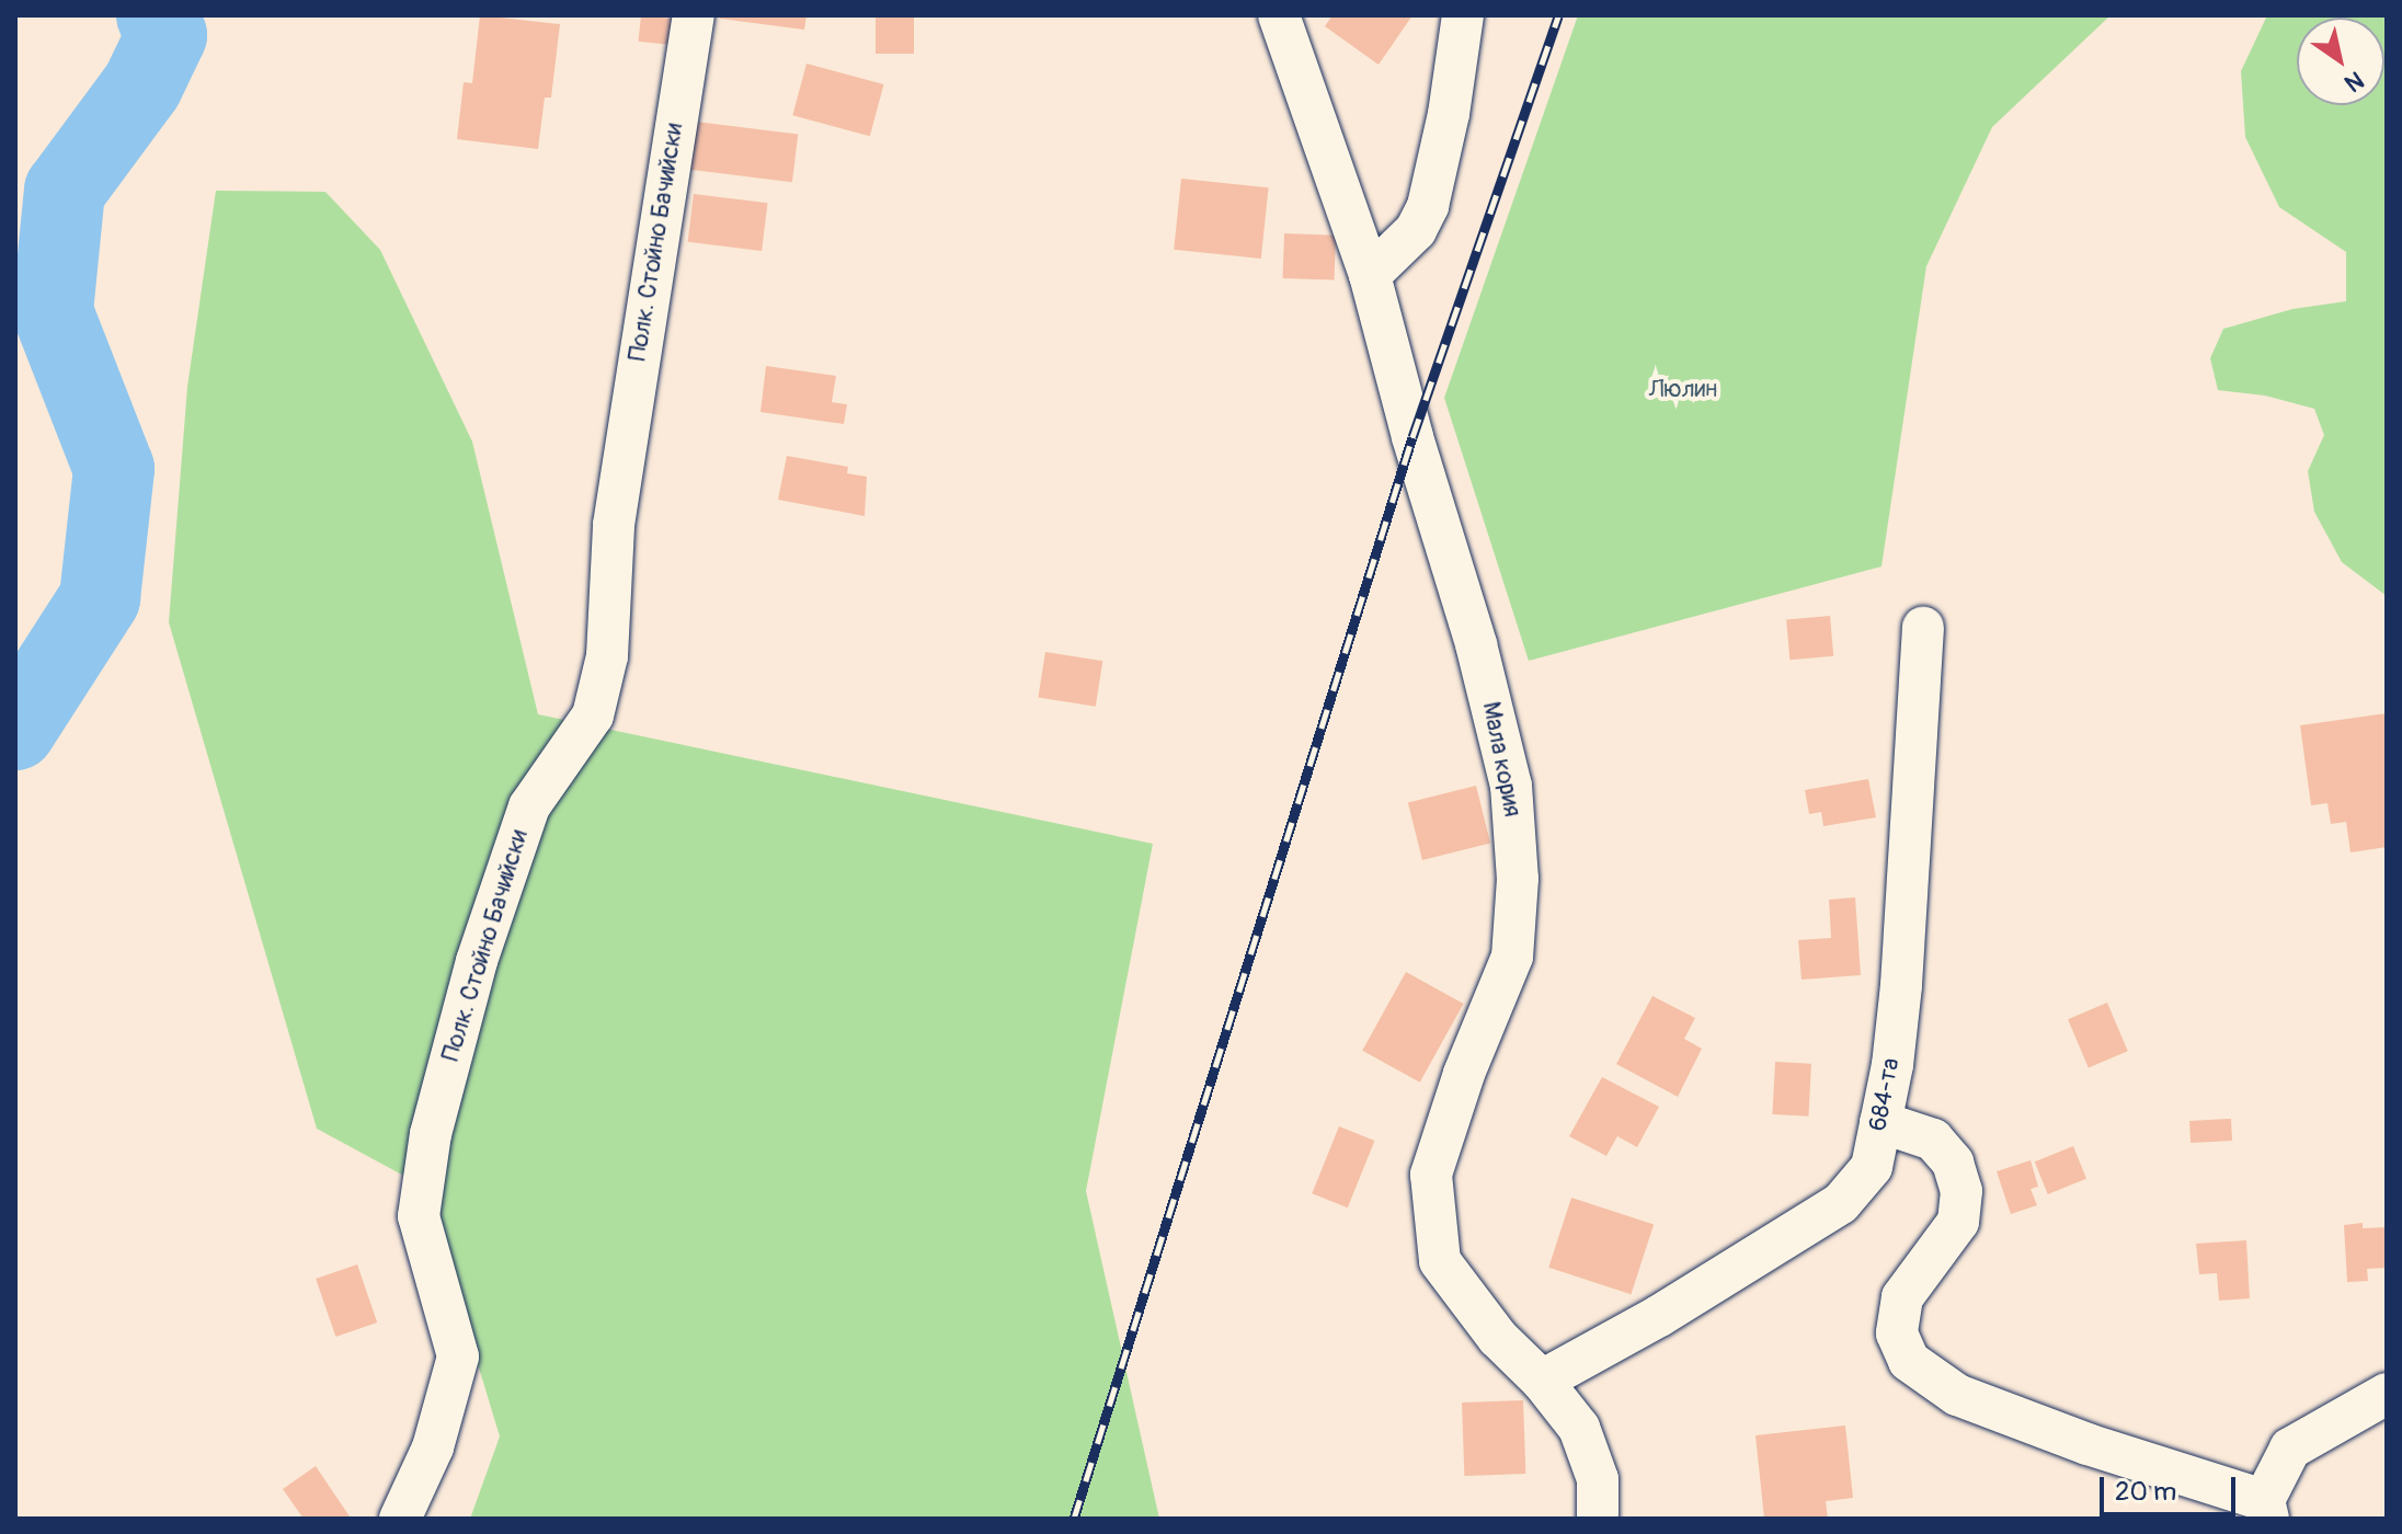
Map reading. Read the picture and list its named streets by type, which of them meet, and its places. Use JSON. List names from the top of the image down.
{
  "streets": {
    "street": ["Полк. Стойно Бачийски", "Мала кория", "684-та"]
  },
  "crossings": [
    ["Мала кория", "684-та"]
  ],
  "parks": ["Люлин"],
  "scale_bar": "20 m",
  "north": "bottom right"
}
